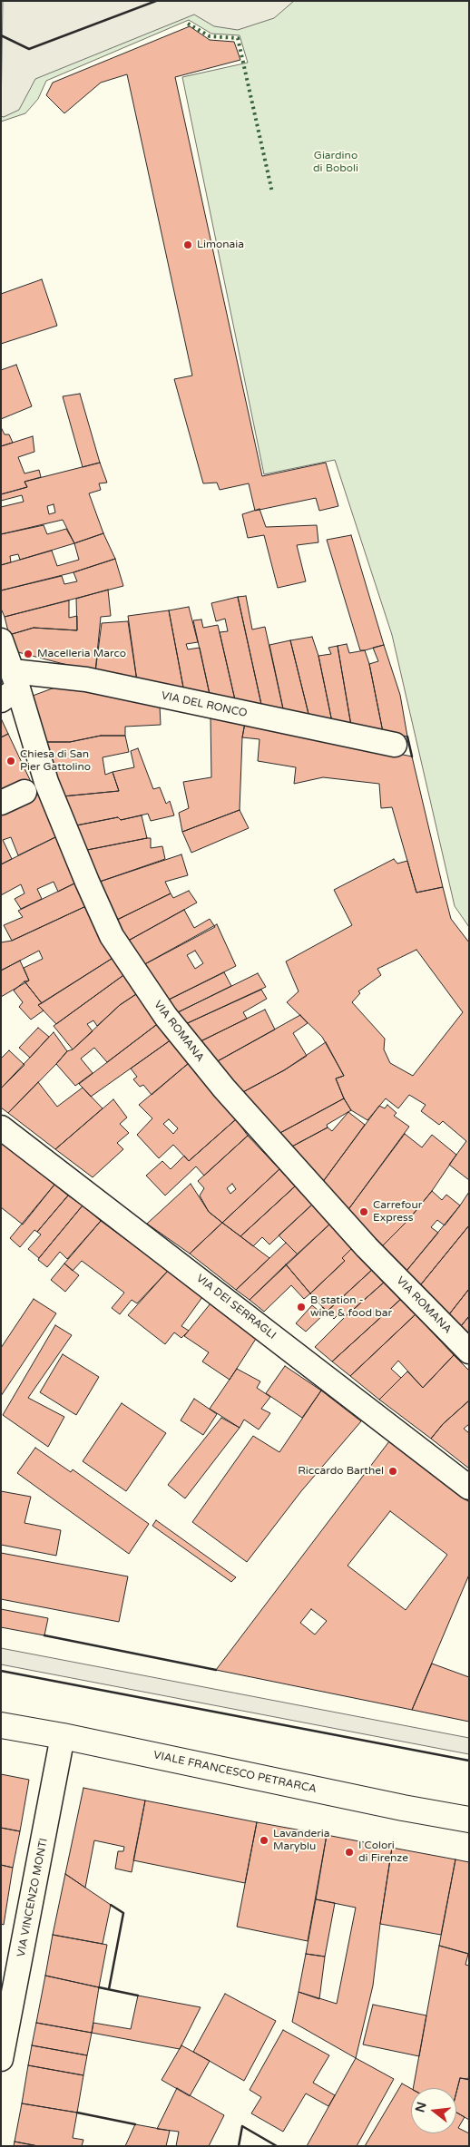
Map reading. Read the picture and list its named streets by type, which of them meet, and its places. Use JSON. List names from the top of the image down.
{
  "streets": {
    "main road": ["VIALE FRANCESCO PETRARCA"],
    "street": [
      "VIA DEL RONCO",
      "VIA ROMANA",
      "VIA DEI SERRAGLI",
      "VIA VINCENZO MONTI"
    ]
  },
  "crossings": [
    ["VIA DEL RONCO", "VIA ROMANA"],
    ["VIALE FRANCESCO PETRARCA", "VIA VINCENZO MONTI"]
  ],
  "parks": ["Giardino di Boboli"],
  "places": [
    "Limonaia",
    "Macelleria Marco",
    "Chiesa di San Pier Gattolino",
    "Carrefour Express",
    "B station - wine & food bar",
    "Riccardo Barthel",
    "Lavanderia Maryblu",
    "I Colori di Firenze"
  ],
  "north": "left"
}
